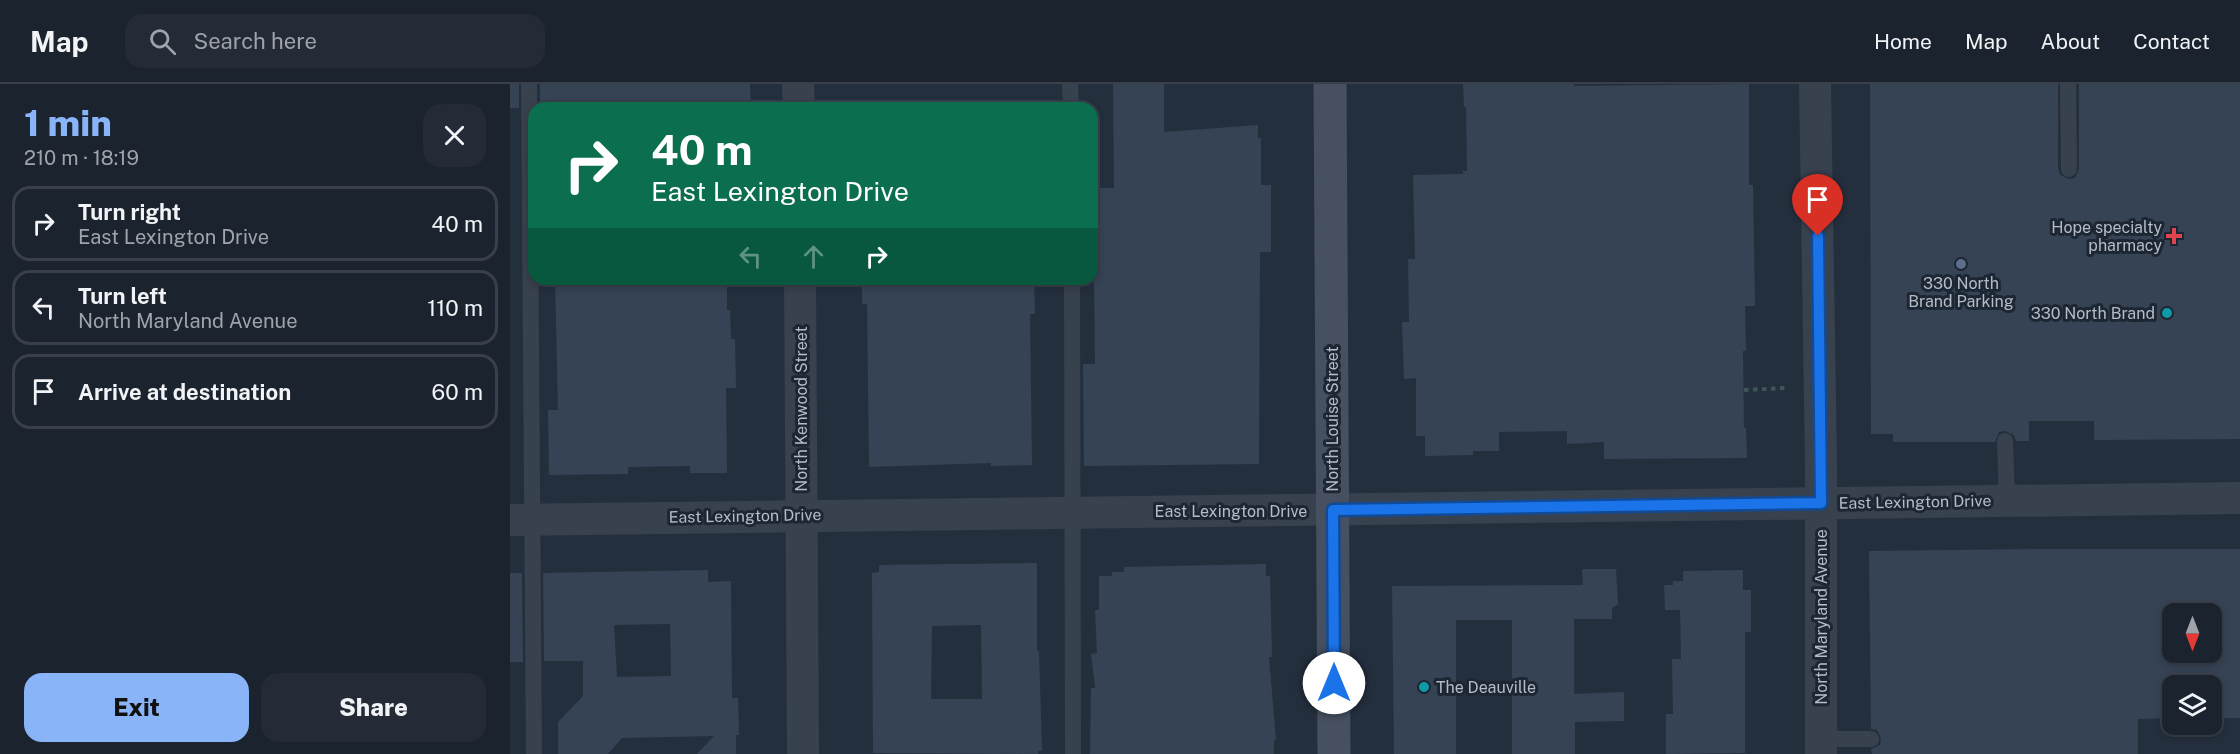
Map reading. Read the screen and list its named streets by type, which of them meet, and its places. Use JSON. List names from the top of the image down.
{
  "streets": {
    "street": [
      "North Kenwood Street",
      "North Louise Street",
      "East Lexington Drive",
      "North Maryland Avenue"
    ]
  },
  "crossings": [
    ["North Kenwood Street", "East Lexington Drive"],
    ["North Louise Street", "East Lexington Drive"],
    ["East Lexington Drive", "North Maryland Avenue"]
  ],
  "places": {
    "health": ["Hope specialty pharmacy"],
    "other": ["330 North Brand Parking", "330 North Brand", "The Deauville"]
  },
  "north": "bottom",
  "page": {
    "header": "Map",
    "search": "Search here",
    "nav": [
      "Home",
      "Map",
      "About",
      "Contact"
    ],
    "heading": ["1 min", "210 m · 18:19"],
    "turn": ["40 m", "East Lexington Drive"],
    "list": [
      {
        "name": "Turn right",
        "note": "East Lexington Drive",
        "value": "40 m"
      },
      {
        "name": "Turn left",
        "note": "North Maryland Avenue",
        "value": "110 m"
      },
      {
        "name": "Arrive at destination",
        "value": "60 m"
      }
    ],
    "buttons": ["Exit", "Share"]
  }
}
